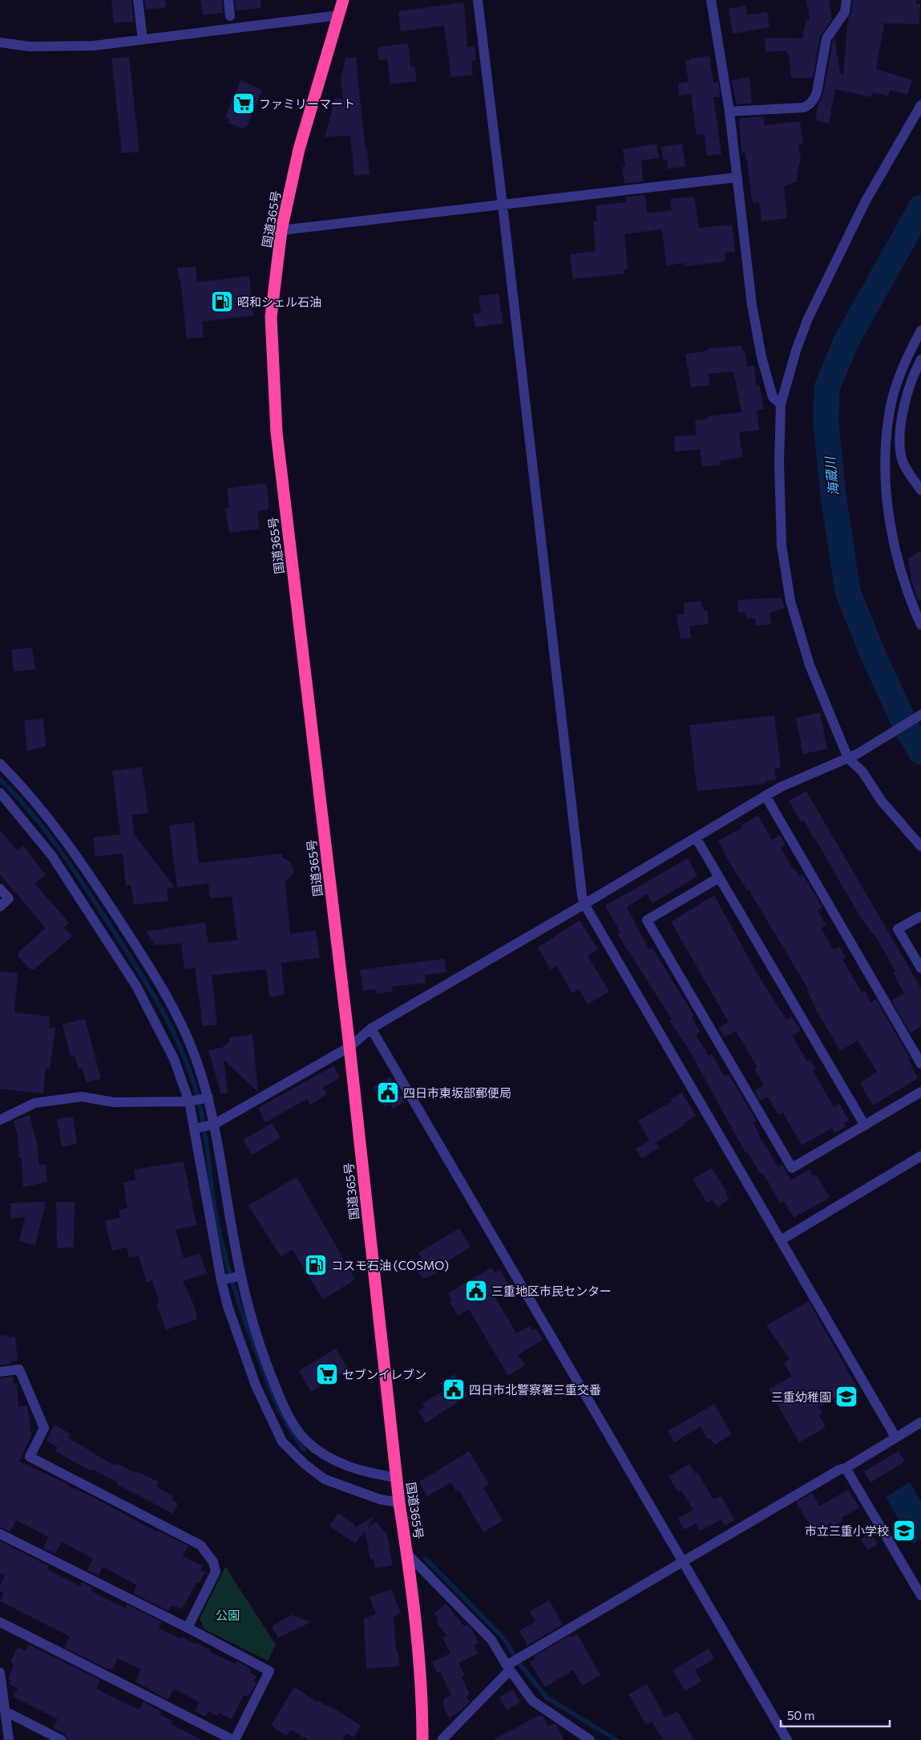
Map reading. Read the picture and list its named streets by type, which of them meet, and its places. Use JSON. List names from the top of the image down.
{
  "streets": {
    "highway": ["国道365号"]
  },
  "water": ["海蔵川"],
  "parks": ["公園"],
  "places": {
    "supermarket": ["ファミリーマート", "セブンイレブン"],
    "fuel station": ["昭和シェル石油", "コスモ石油 (COSMO)"],
    "public building": ["四日市東坂部郵便局", "三重地区市民センター", "四日市北警察署三重交番"],
    "school or university": ["三重幼稚園", "市立三重小学校"]
  },
  "scale_bar": "50 m"
}
